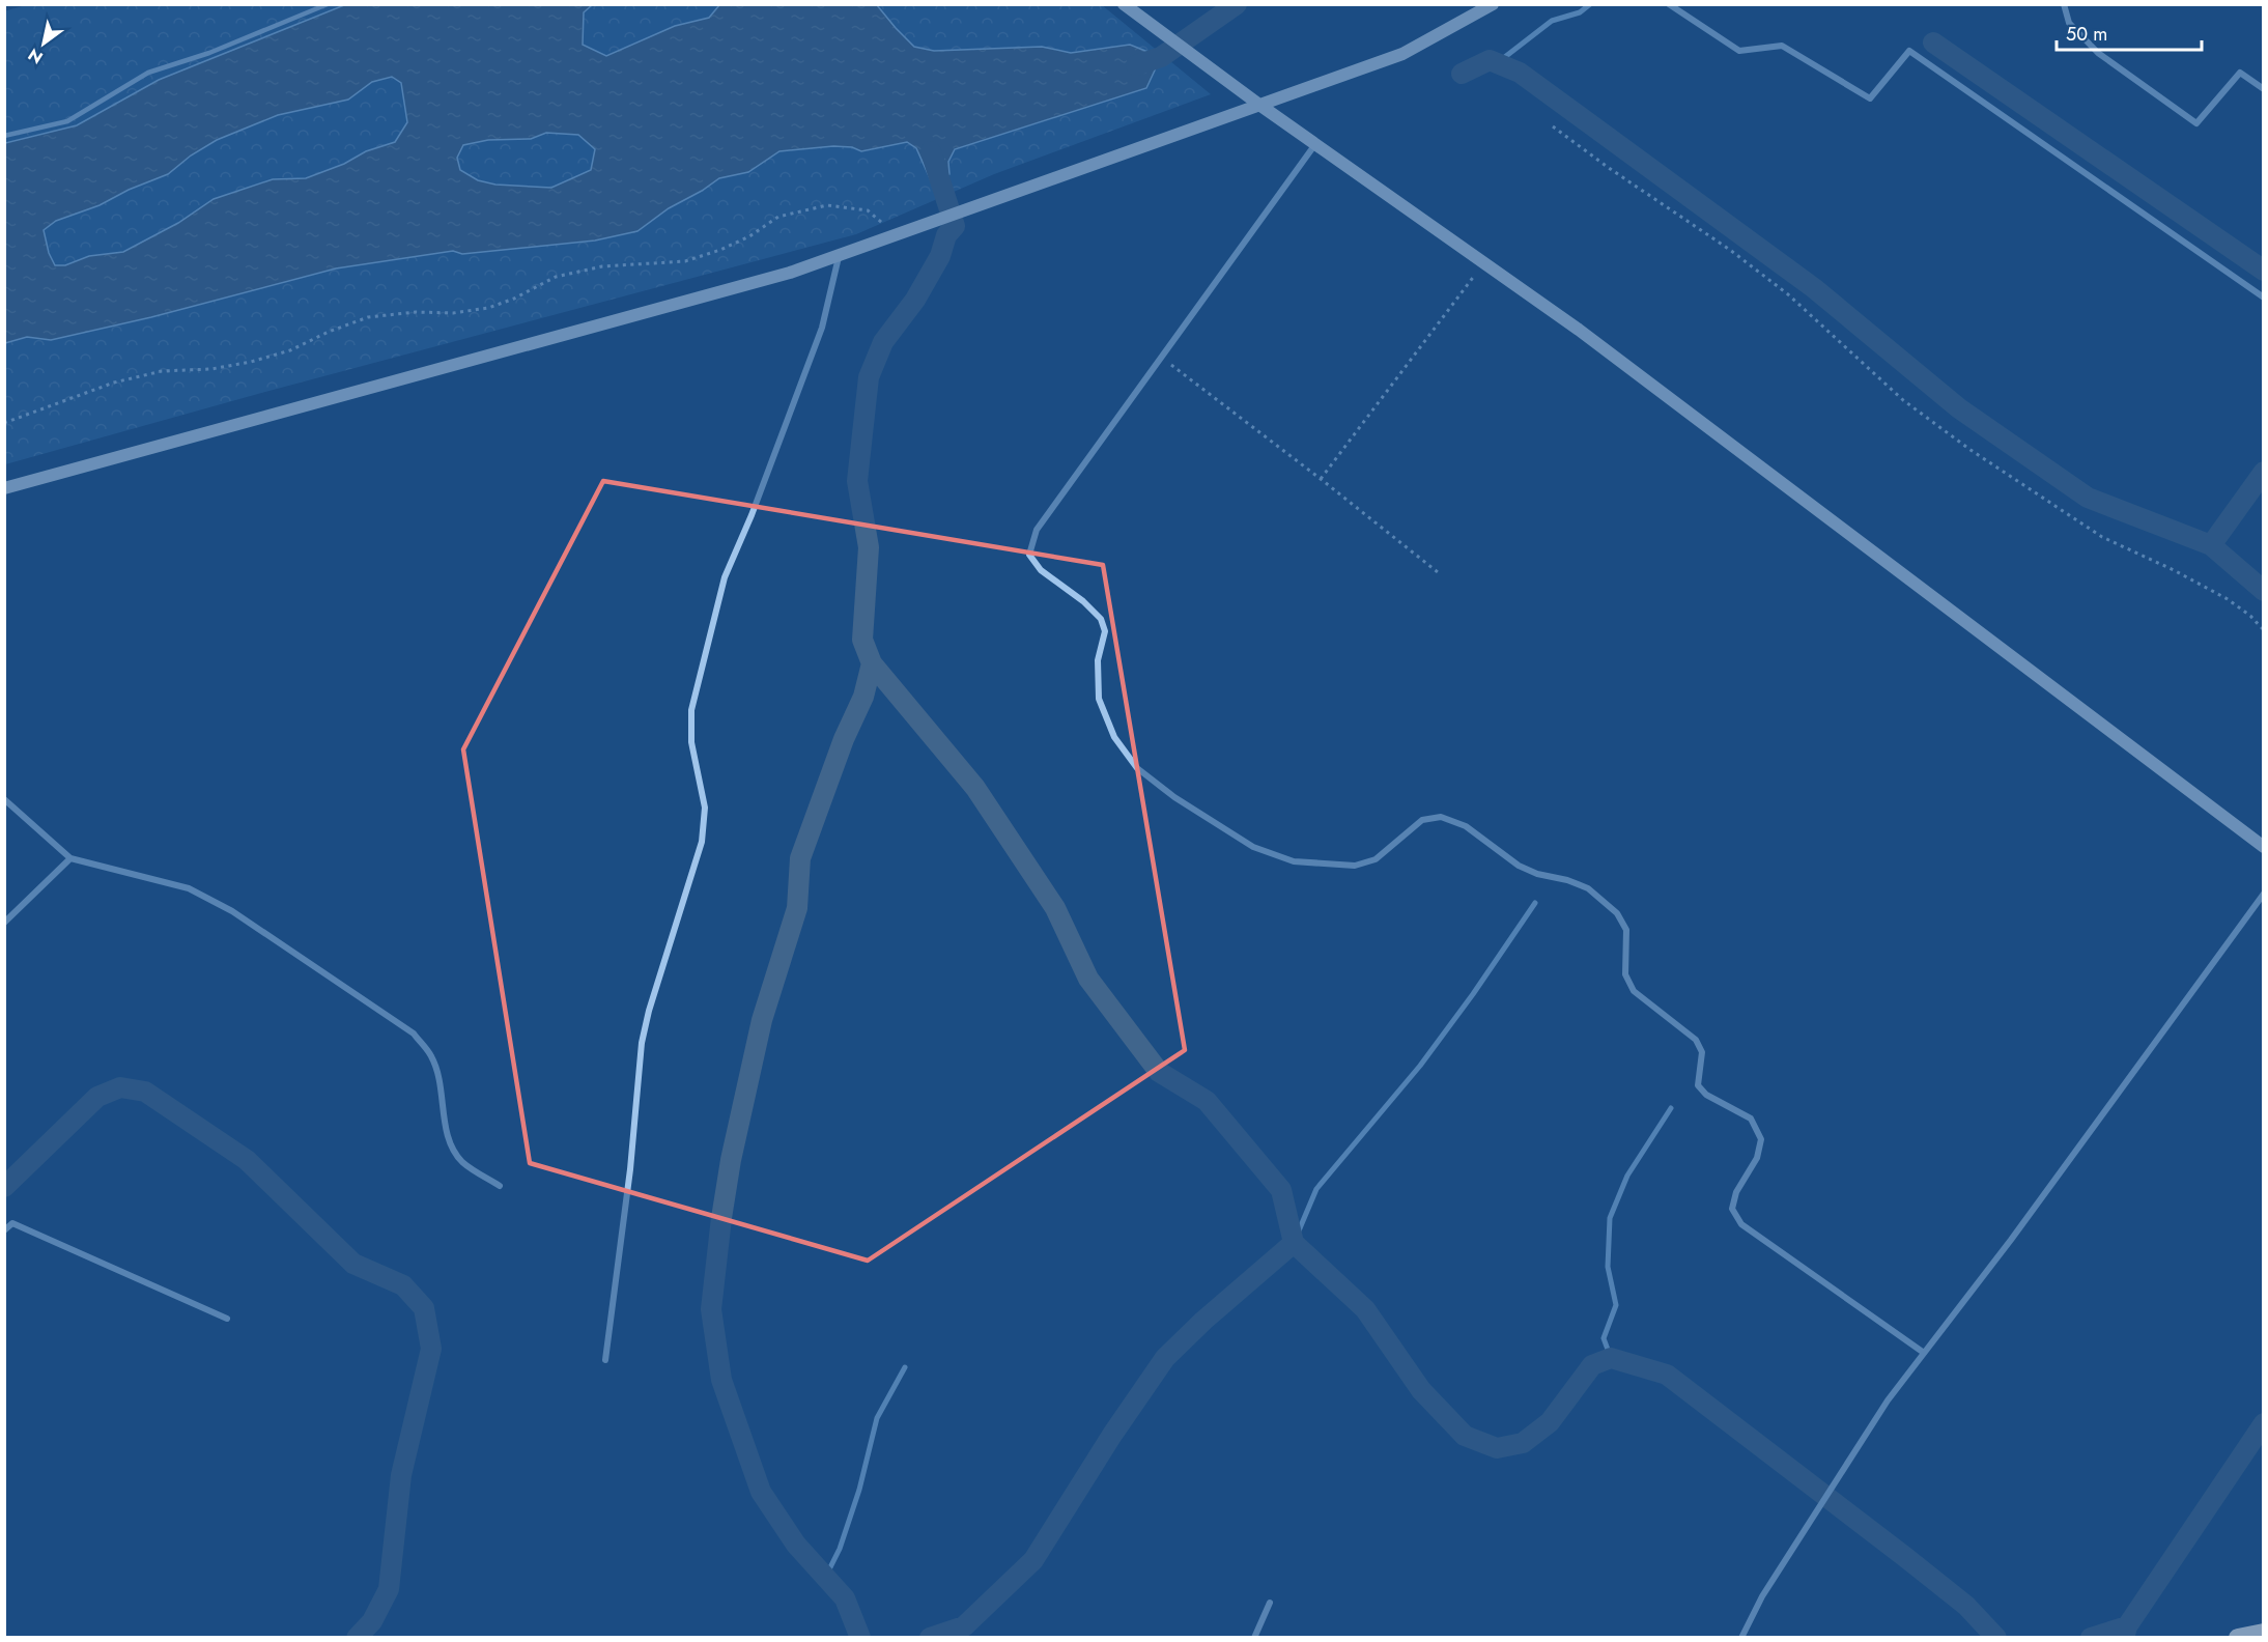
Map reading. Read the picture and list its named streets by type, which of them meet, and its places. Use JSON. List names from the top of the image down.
{
  "scale_bar": "50 m",
  "north": "bottom left"
}
